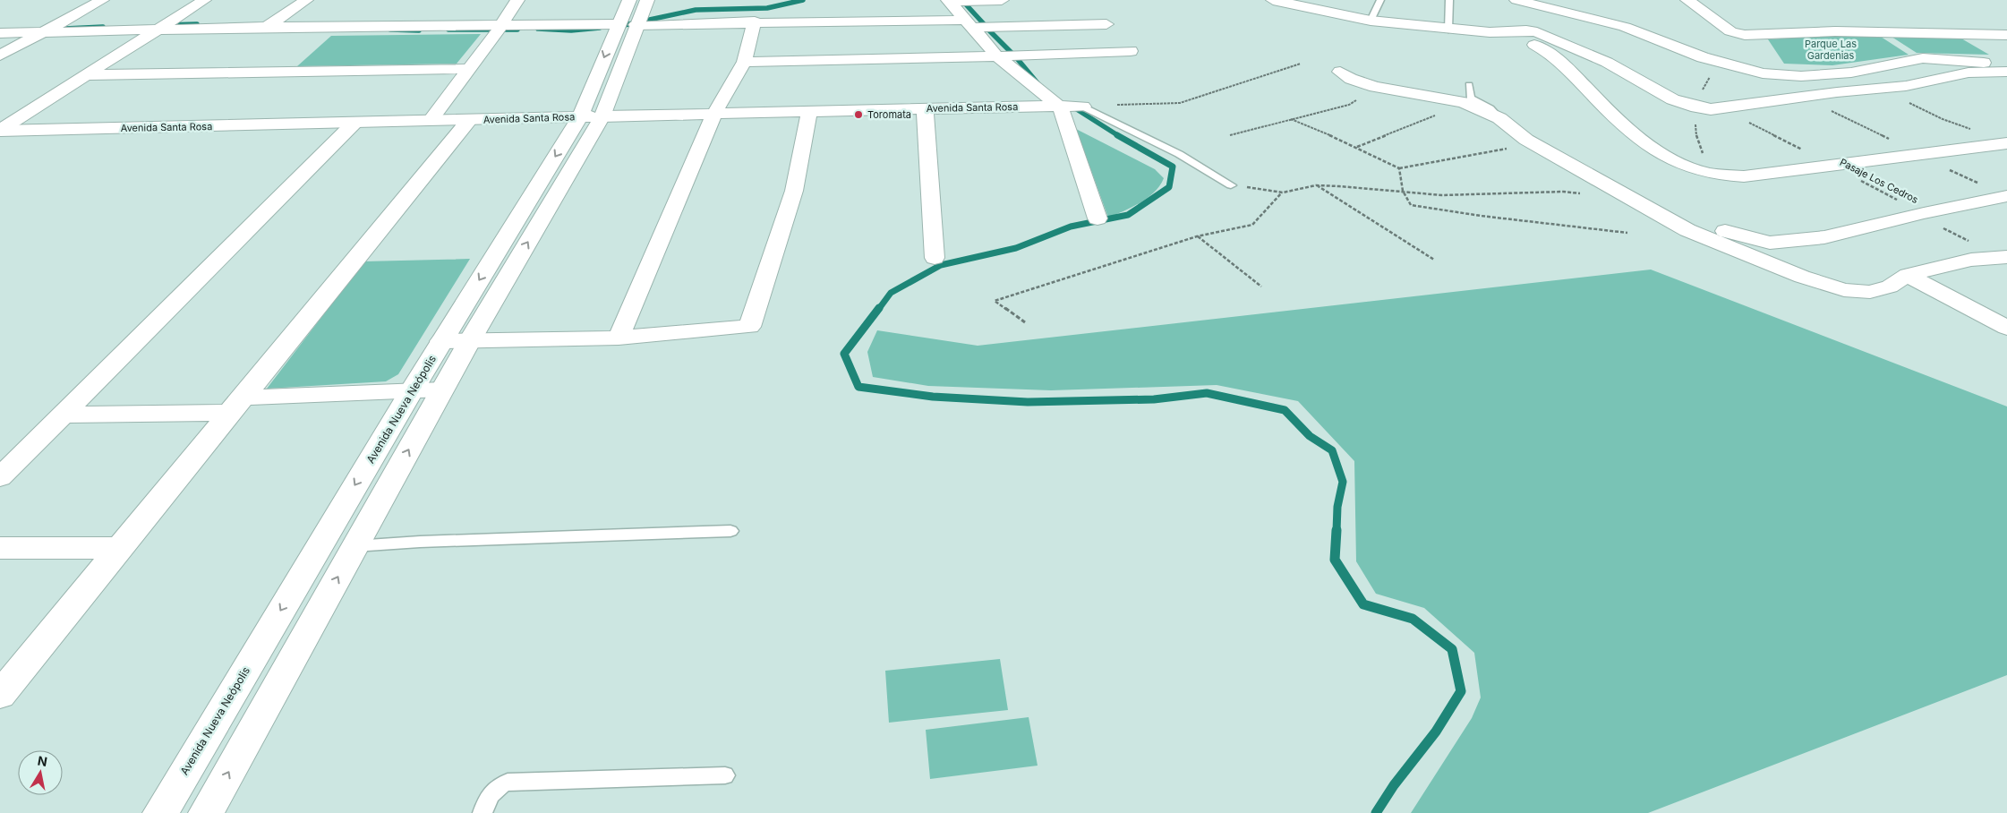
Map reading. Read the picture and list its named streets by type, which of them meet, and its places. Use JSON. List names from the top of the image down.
{
  "streets": {
    "street": ["Avenida Santa Rosa", "Avenida Nueva Neópolis"],
    "path": ["Pasaje Los Cedros"]
  },
  "crossings": [
    ["Avenida Santa Rosa", "Avenida Nueva Neópolis"]
  ],
  "parks": ["Parque Las Gardenias"],
  "places": ["Toromata"],
  "north": "top"
}
